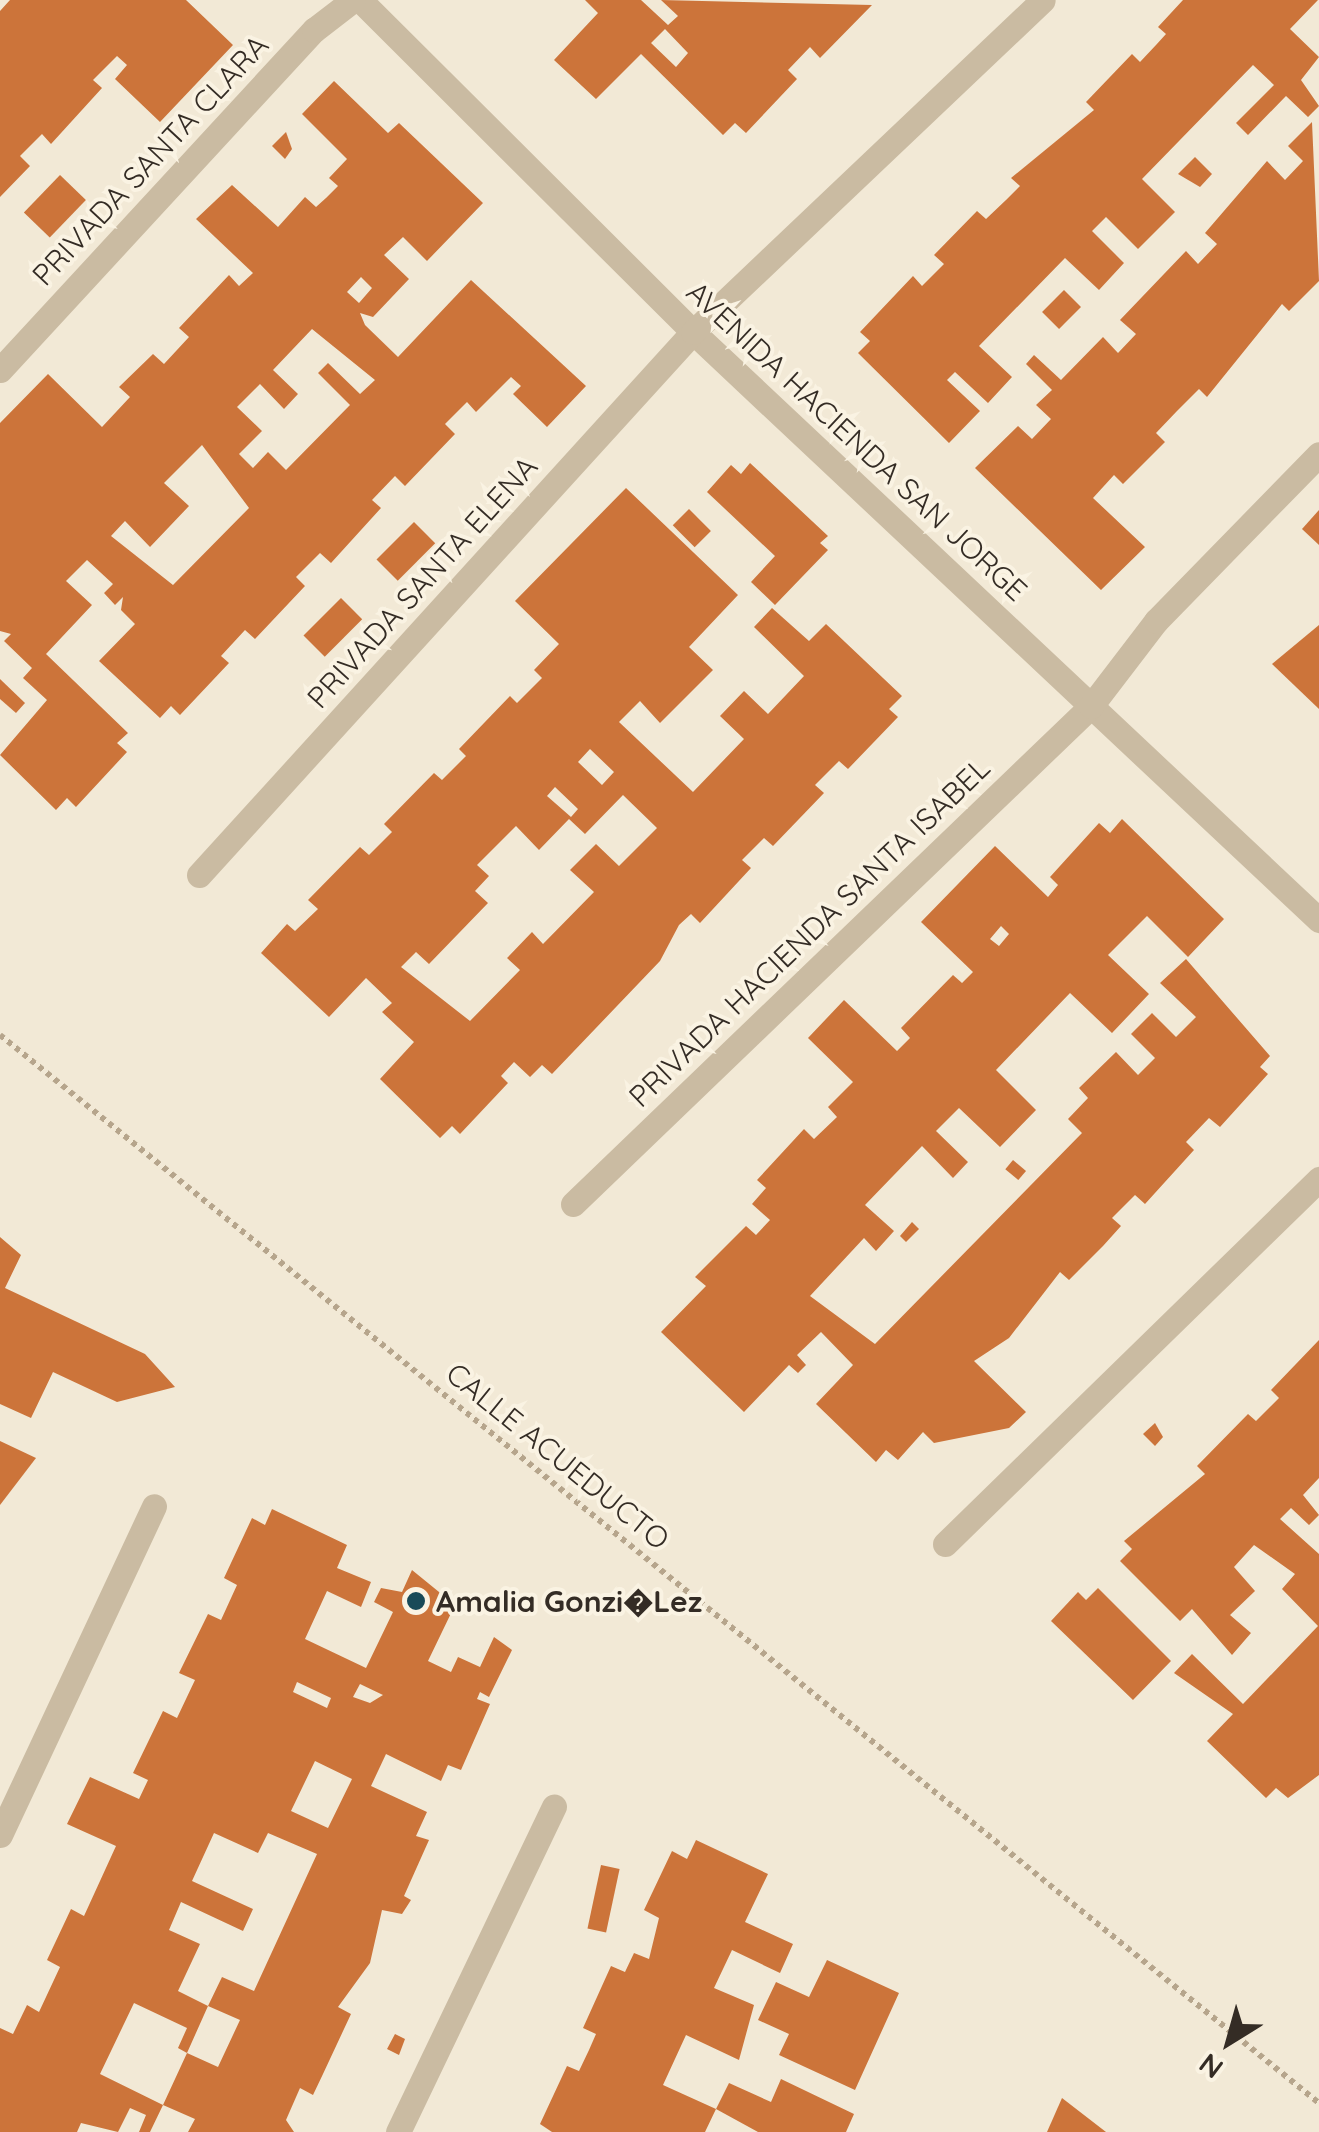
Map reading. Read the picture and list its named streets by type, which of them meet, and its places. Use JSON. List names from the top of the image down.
{
  "streets": {
    "street": [
      "PRIVADA SANTA CLARA",
      "AVENIDA HACIENDA SAN JORGE",
      "PRIVADA SANTA ELENA",
      "PRIVADA HACIENDA SANTA ISABEL"
    ],
    "path": ["CALLE ACUEDUCTO"]
  },
  "crossings": [
    ["PRIVADA SANTA CLARA", "AVENIDA HACIENDA SAN JORGE"],
    ["AVENIDA HACIENDA SAN JORGE", "PRIVADA SANTA ELENA"],
    ["AVENIDA HACIENDA SAN JORGE", "PRIVADA HACIENDA SANTA ISABEL"]
  ],
  "places": ["Amalia Gonzi�Lez"],
  "north": "bottom left"
}
